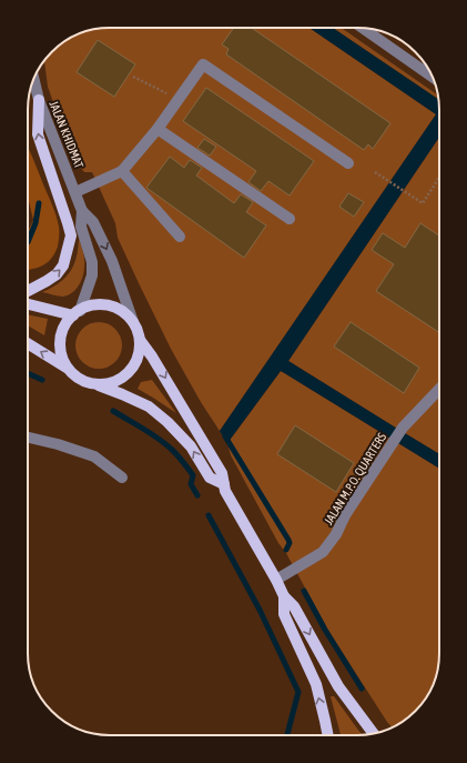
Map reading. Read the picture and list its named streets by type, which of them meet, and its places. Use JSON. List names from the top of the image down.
{
  "streets": {
    "street": ["JALAN KHIDMAT", "JALAN M.P.O. QUARTERS"]
  }
}
